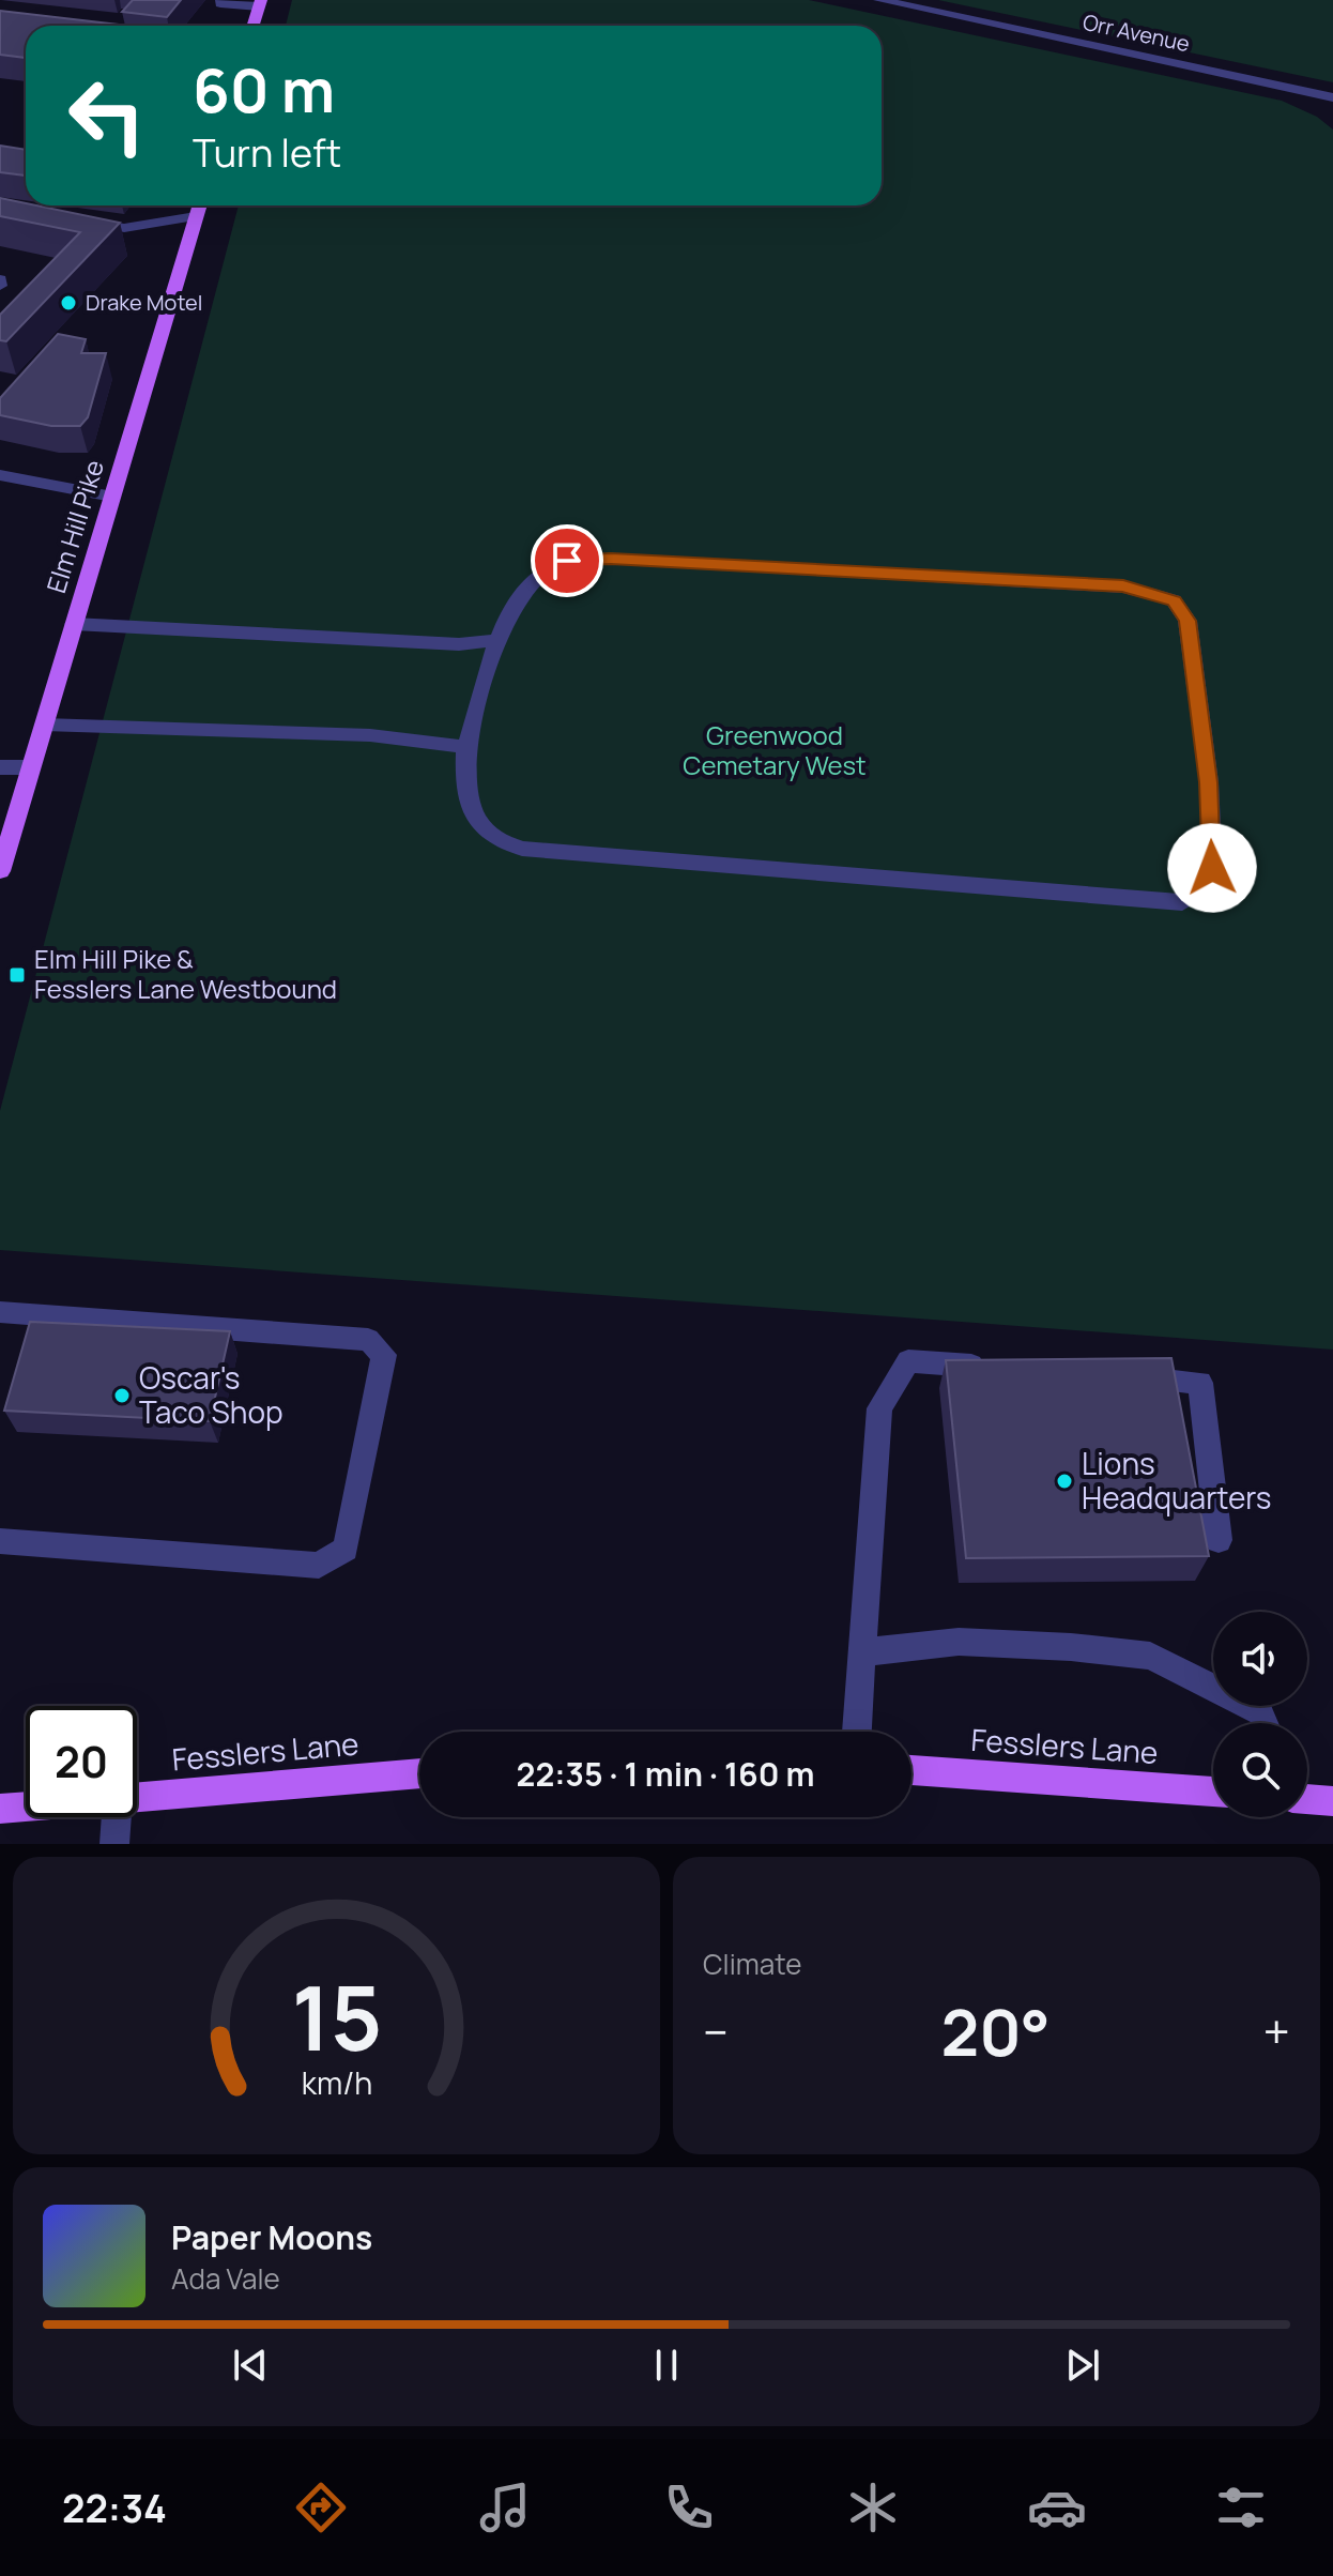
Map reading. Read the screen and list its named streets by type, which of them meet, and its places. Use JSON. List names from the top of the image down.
{
  "streets": {
    "main road": ["Elm Hill Pike", "Fesslers Lane"],
    "street": ["Orr Avenue"]
  },
  "parks": ["Greenwood Cemetary West"],
  "places": {
    "other": ["Drake Motel", "Oscar's Taco Shop", "Lions Headquarters"],
    "transit": ["Elm Hill Pike & Fesslers Lane Westbound"]
  },
  "page": {
    "turn": ["60 m", "Turn left"],
    "limit": "20",
    "trip": "22:35 · 1 min · 160 m",
    "tile": "Climate",
    "heat": ["−", "20°", "+"],
    "song": ["Paper Moons", "Ada Vale"],
    "tabs": "22:34",
    "gauge": ["15", "km/h"]
  }
}
